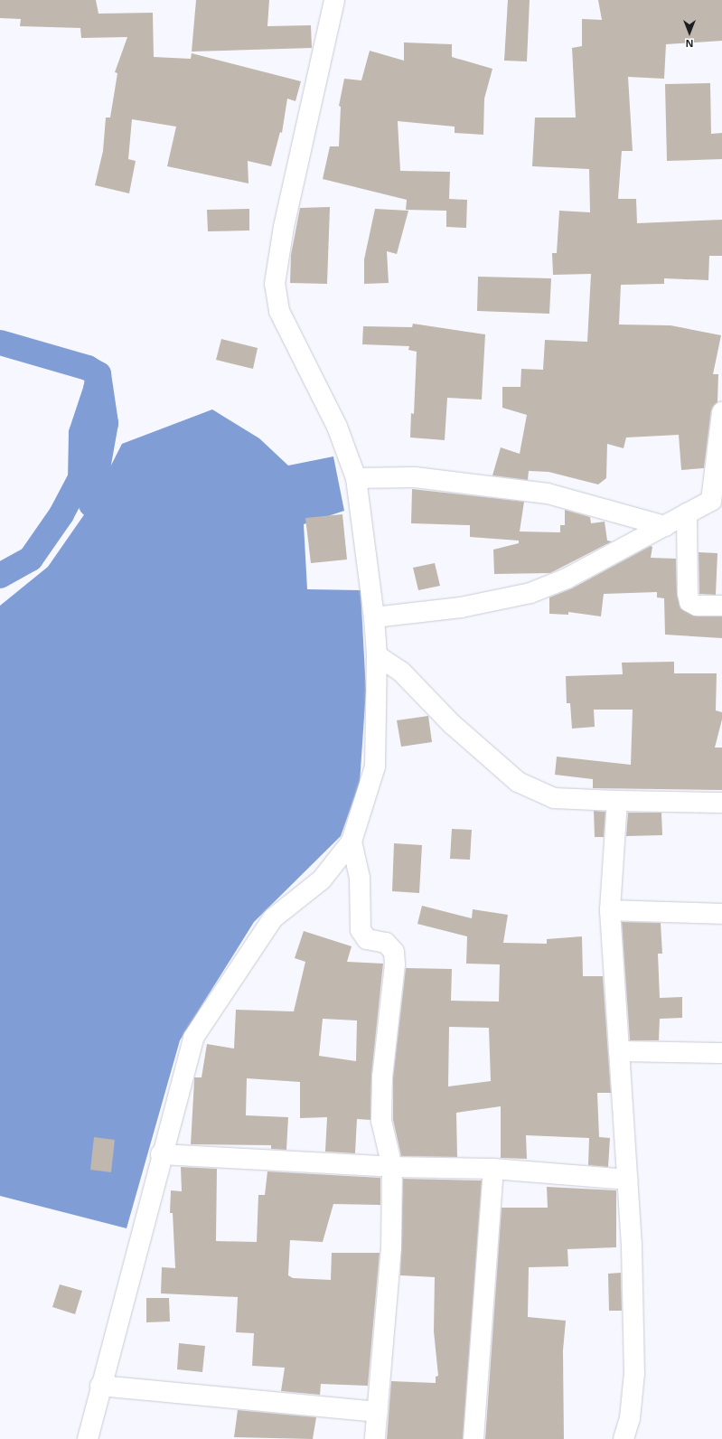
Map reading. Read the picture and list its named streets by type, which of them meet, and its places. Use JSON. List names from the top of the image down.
{
  "north": "bottom"
}
